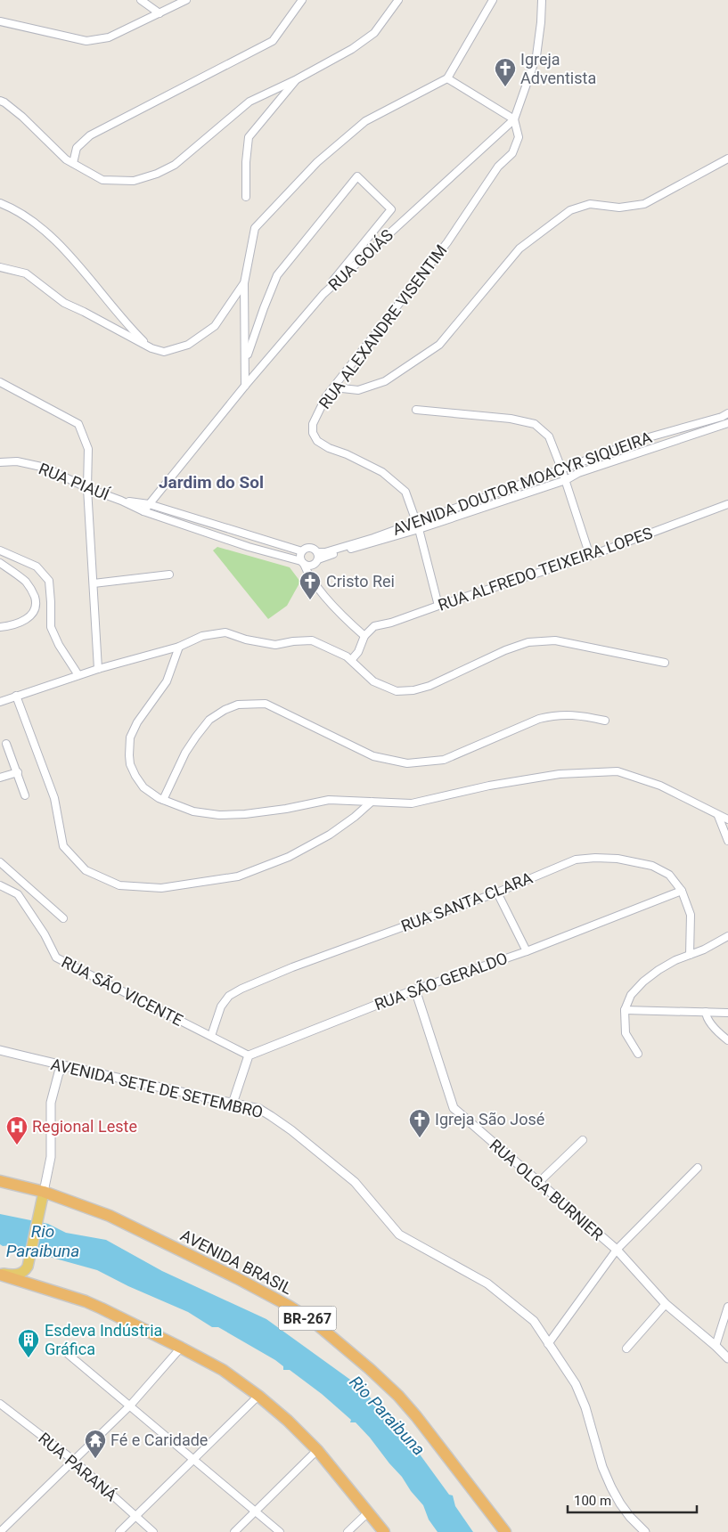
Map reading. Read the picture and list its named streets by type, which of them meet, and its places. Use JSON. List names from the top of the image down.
{
  "streets": {
    "highway": ["AVENIDA BRASIL", "BR-267"],
    "street": [
      "RUA GOIÁS",
      "RUA ALEXANDRE VISENTIM",
      "RUA PIAUÍ",
      "AVENIDA DOUTOR MOACYR SIQUEIRA",
      "RUA ALFREDO TEIXEIRA LOPES",
      "RUA SANTA CLARA",
      "RUA SÃO GERALDO",
      "RUA SÃO VICENTE",
      "AVENIDA SETE DE SETEMBRO",
      "RUA OLGA BURNIER",
      "RUA PARANÁ"
    ]
  },
  "crossings": [
    ["RUA GOIÁS", "RUA ALEXANDRE VISENTIM"],
    ["RUA GOIÁS", "RUA PIAUÍ"],
    ["RUA ALEXANDRE VISENTIM", "AVENIDA DOUTOR MOACYR SIQUEIRA"],
    ["RUA ALEXANDRE VISENTIM", "RUA ALFREDO TEIXEIRA LOPES"],
    ["RUA SANTA CLARA", "RUA SÃO GERALDO"],
    ["RUA SANTA CLARA", "RUA SÃO VICENTE"],
    ["RUA SÃO GERALDO", "RUA SÃO VICENTE"],
    ["RUA SÃO GERALDO", "RUA OLGA BURNIER"]
  ],
  "districts": ["Jardim do Sol"],
  "water": ["Rio Paraibuna"],
  "places": {
    "church": ["Igreja Adventista", "Cristo Rei", "Igreja São José"],
    "hospital": ["Regional Leste"],
    "building": ["Esdeva Indústria Gráfica"],
    "temple": ["Fé e Caridade"]
  },
  "scale_bar": "100 m"
}
